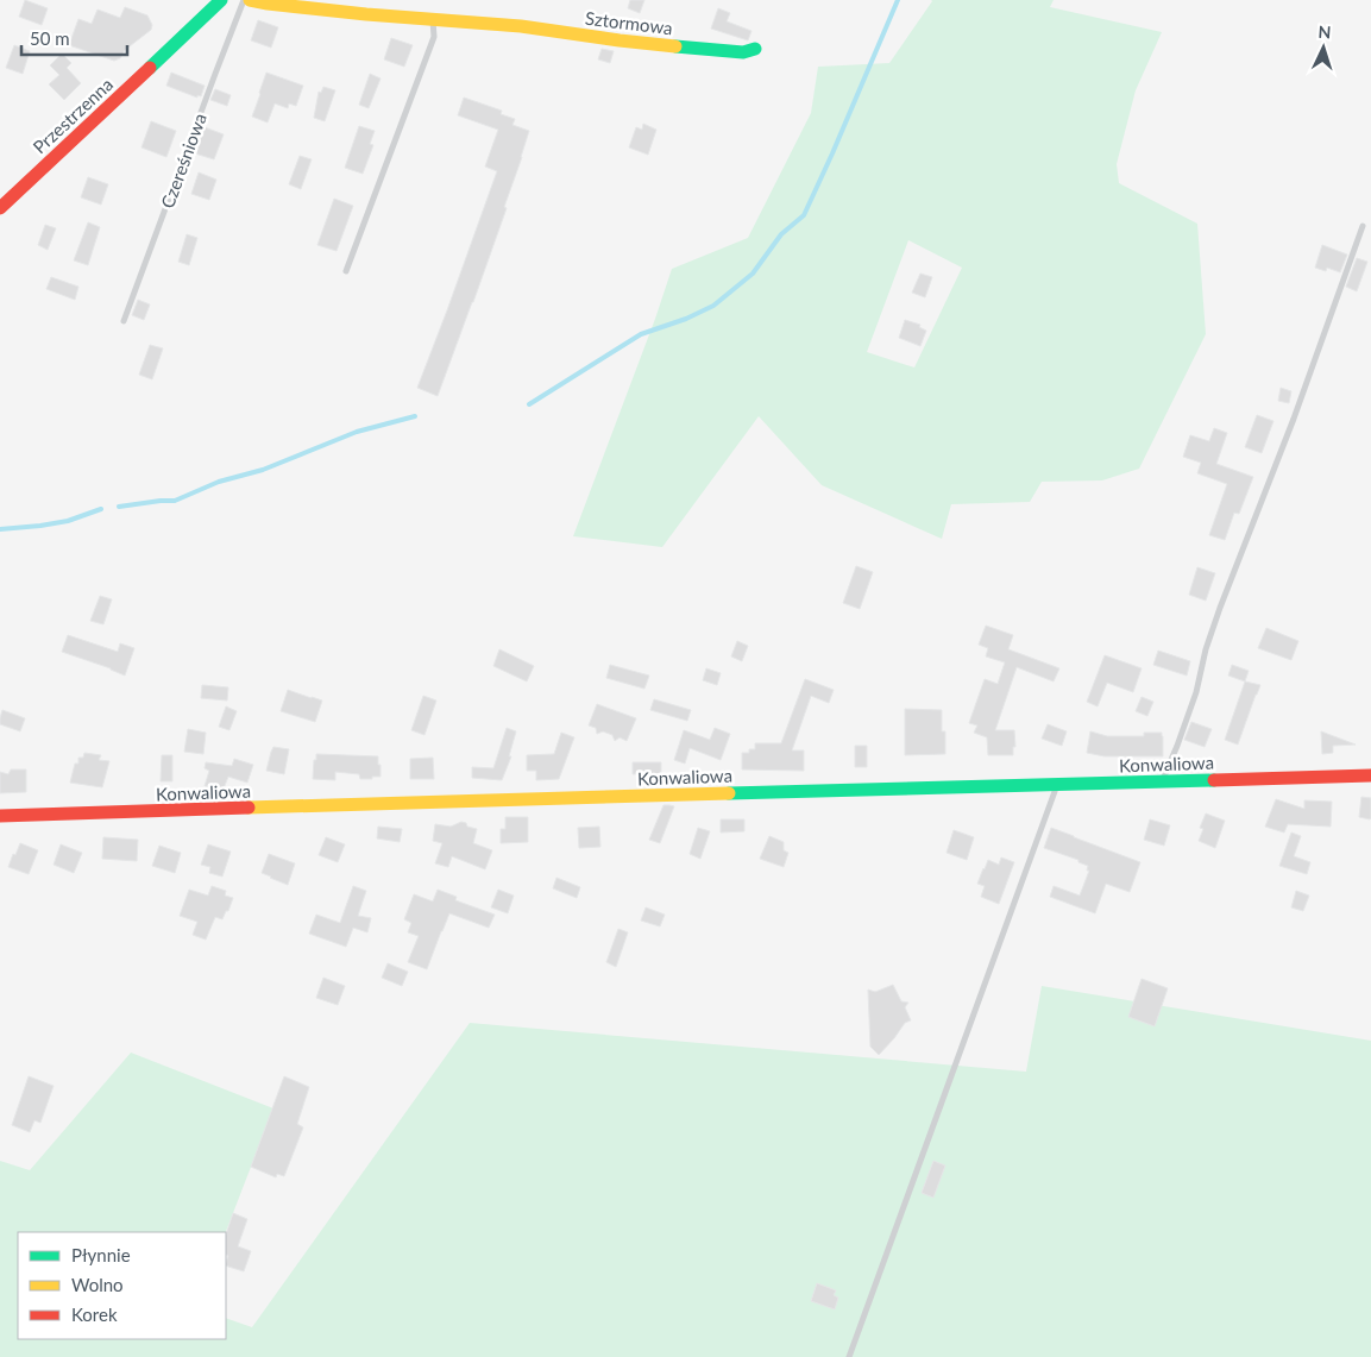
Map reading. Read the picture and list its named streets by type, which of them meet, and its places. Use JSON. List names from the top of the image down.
{
  "streets": {
    "street": ["Sztormowa", "Przestrzenna", "Konwaliowa"],
    "lane": ["Czereśniowa"]
  },
  "legend": ["Płynnie", "Wolno", "Korek"],
  "scale_bar": "50 m",
  "north": "top"
}
